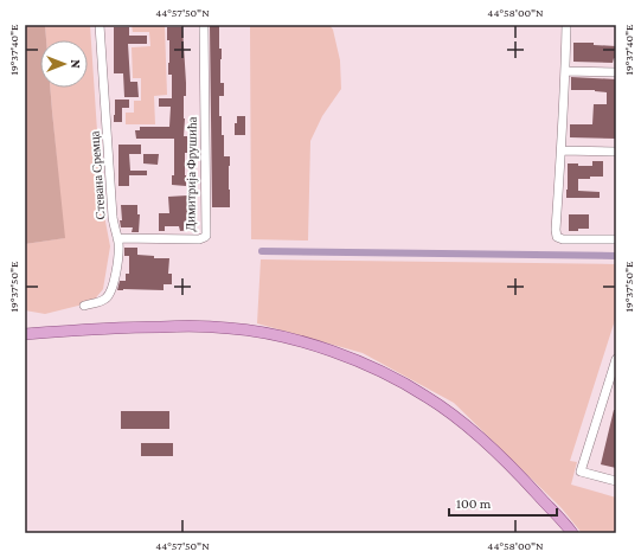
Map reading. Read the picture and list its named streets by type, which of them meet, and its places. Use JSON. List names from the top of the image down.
{
  "streets": {
    "street": ["Димитрија Фрушића", "Стевана Сремца"]
  },
  "crossings": [
    ["Димитрија Фрушића", "Стевана Сремца"]
  ],
  "scale_bar": "100 m",
  "north": "right",
  "coordinates": [
    "44°57'50\"N",
    "44°58'00\"N",
    "19°37'40\"E",
    "19°37'50\"E"
  ]
}
